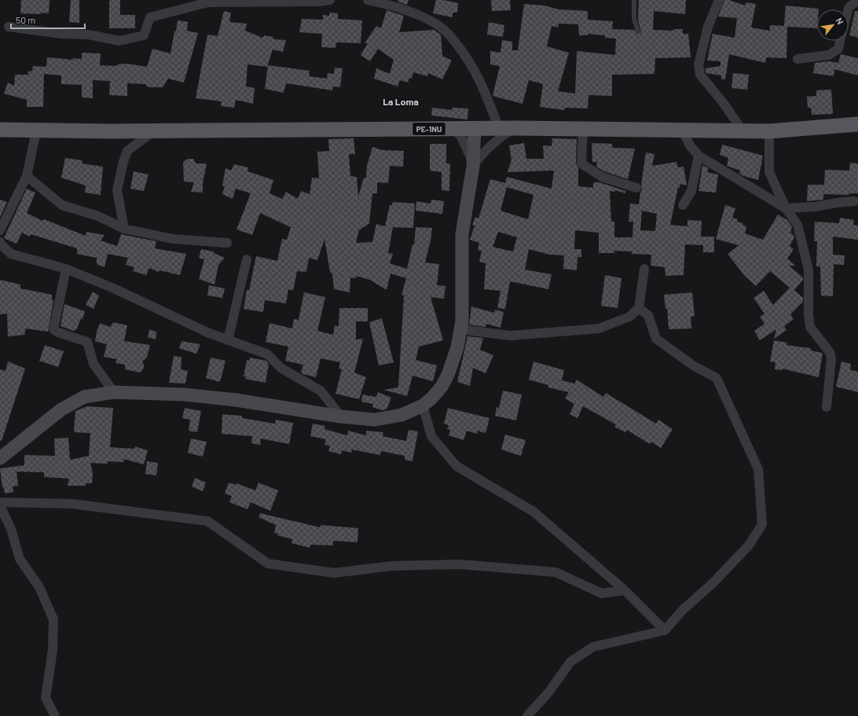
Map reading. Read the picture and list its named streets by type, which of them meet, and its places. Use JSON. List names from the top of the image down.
{
  "streets": {
    "main road": ["PE-1NU"]
  },
  "districts": ["La Loma"],
  "scale_bar": "50 m",
  "north": "top right"
}
